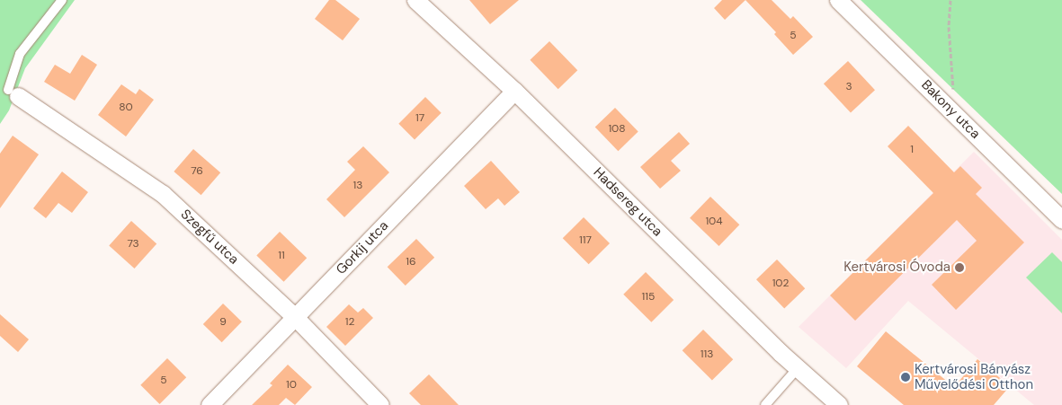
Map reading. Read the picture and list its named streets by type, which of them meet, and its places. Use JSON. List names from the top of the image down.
{
  "streets": {
    "street": [
      "Bakony utca",
      "Hadsereg utca",
      "Szegfű utca",
      "Gorkij utca"
    ]
  },
  "crossings": [
    ["Hadsereg utca", "Gorkij utca"],
    ["Szegfű utca", "Gorkij utca"]
  ],
  "places": ["Kertvárosi Óvoda", "Kertvárosi Bányász Művelődési Otthon"],
  "house_numbers": [
    "5",
    "3",
    "80",
    "17",
    "108",
    "1",
    "76",
    "13",
    "104",
    "117",
    "73",
    "11",
    "16",
    "102",
    "115",
    "9",
    "12",
    "113",
    "5",
    "10"
  ]
}
